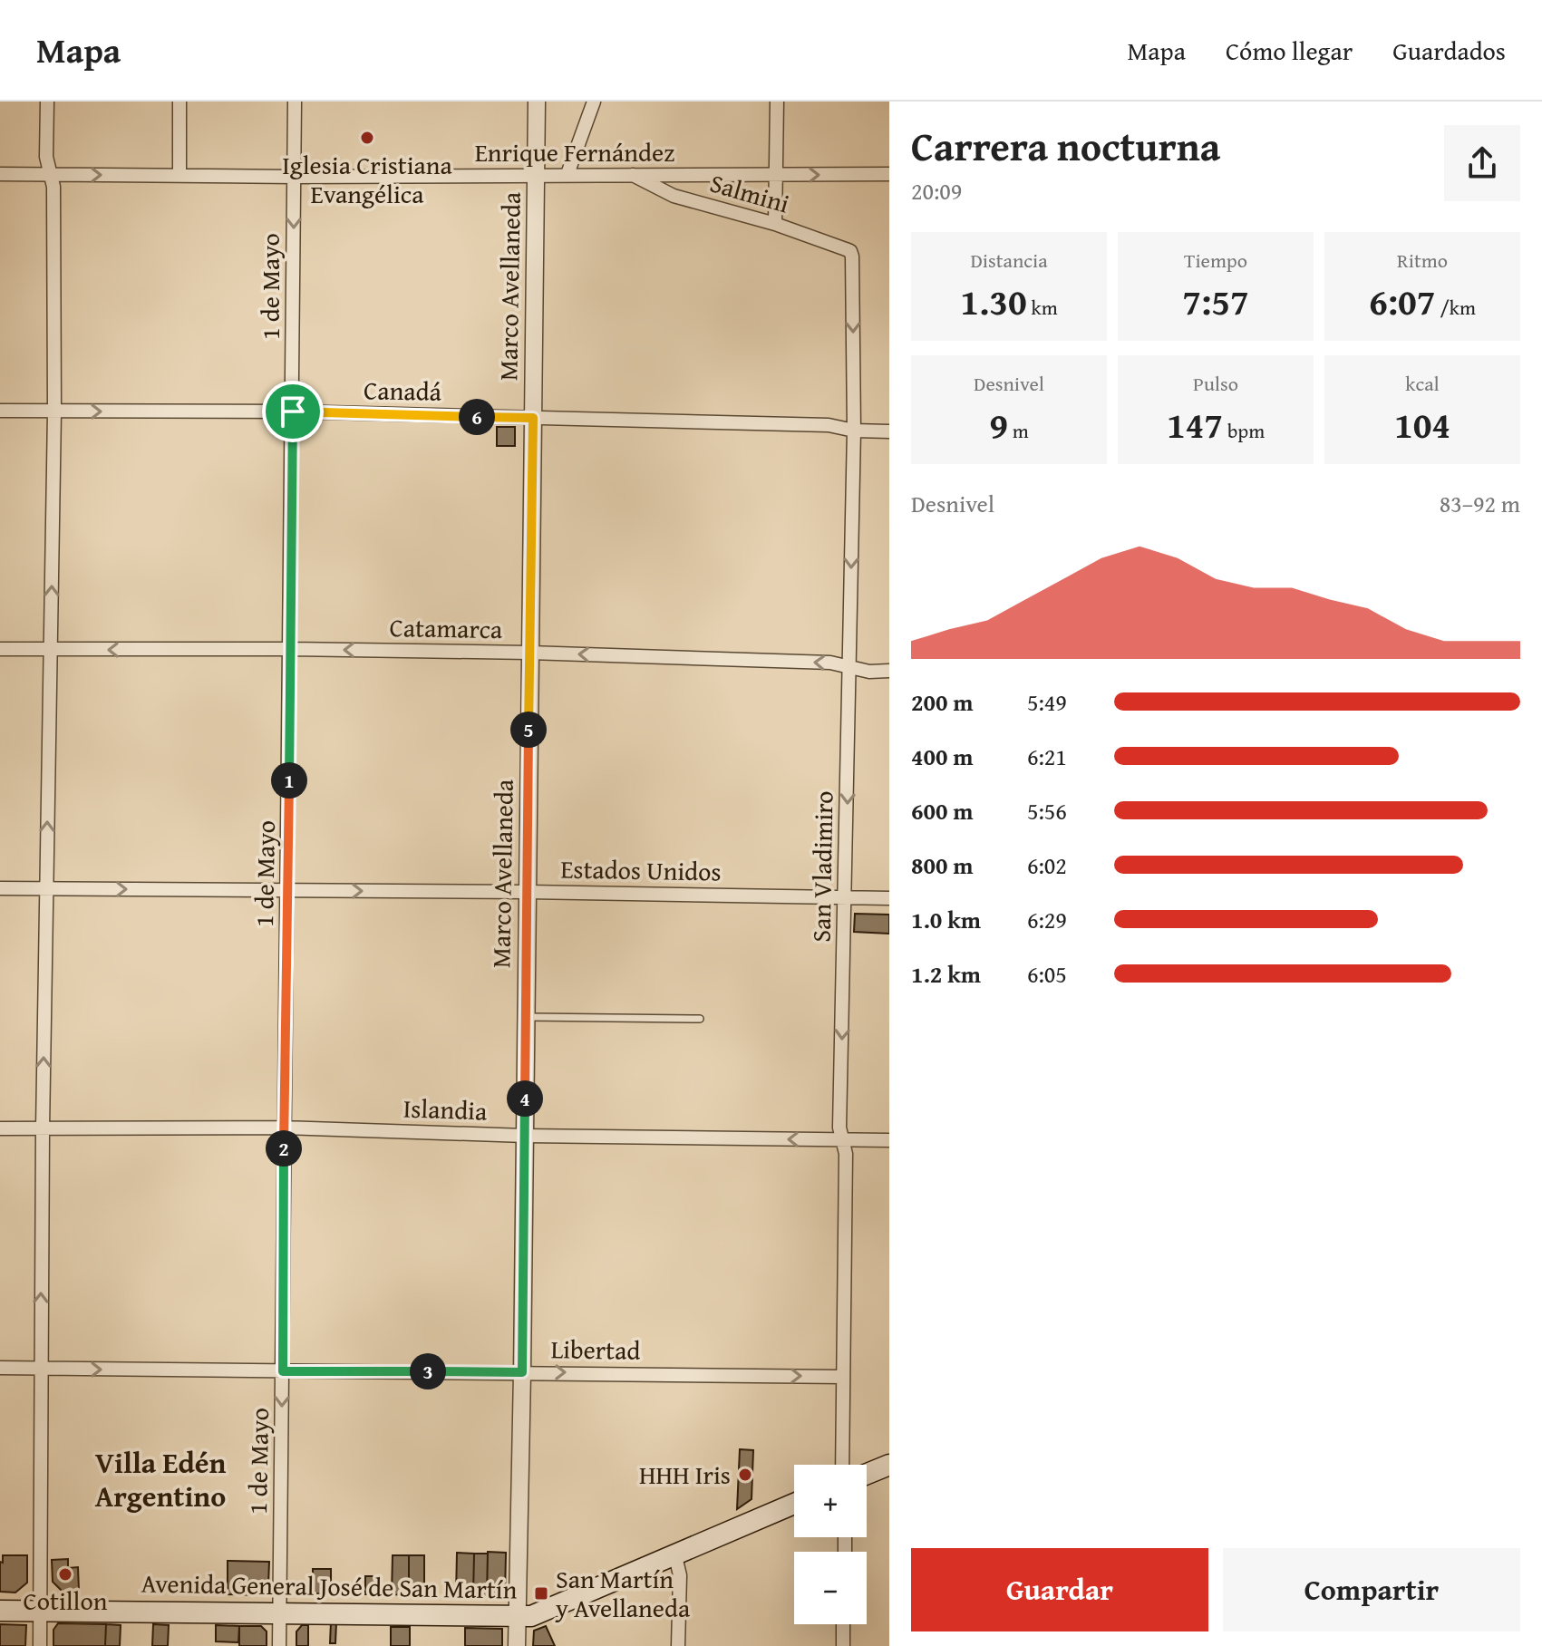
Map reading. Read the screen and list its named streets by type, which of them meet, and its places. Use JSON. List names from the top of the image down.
{
  "streets": {
    "main road": ["Avenida General José de San Martín"],
    "street": [
      "Enrique Fernández",
      "Salmini",
      "1 de Mayo",
      "Marco Avellaneda",
      "Canadá",
      "Catamarca",
      "San Vladimiro",
      "Estados Unidos",
      "Islandia",
      "Libertad"
    ]
  },
  "crossings": [
    ["Enrique Fernández", "Salmini"],
    ["Enrique Fernández", "1 de Mayo"],
    ["Enrique Fernández", "Marco Avellaneda"],
    ["Salmini", "San Vladimiro"],
    ["1 de Mayo", "Canadá"],
    ["1 de Mayo", "Catamarca"],
    ["1 de Mayo", "Estados Unidos"],
    ["1 de Mayo", "Islandia"],
    ["1 de Mayo", "Libertad"],
    ["1 de Mayo", "Avenida General José de San Martín"],
    ["Marco Avellaneda", "Canadá"],
    ["Marco Avellaneda", "Catamarca"],
    ["Marco Avellaneda", "Estados Unidos"],
    ["Marco Avellaneda", "Islandia"],
    ["Marco Avellaneda", "Libertad"],
    ["Marco Avellaneda", "Avenida General José de San Martín"],
    ["Canadá", "San Vladimiro"],
    ["Catamarca", "San Vladimiro"],
    ["San Vladimiro", "Estados Unidos"],
    ["San Vladimiro", "Islandia"],
    ["San Vladimiro", "Libertad"]
  ],
  "one_way": [
    "Catamarca",
    "San Vladimiro",
    "Estados Unidos",
    "Islandia",
    "Libertad"
  ],
  "districts": ["Villa Edén Argentino"],
  "places": {
    "other": ["Iglesia Cristiana Evangélica", "HHH Iris", "Cotillon"],
    "transit": ["San Martín y Avellaneda"]
  },
  "page": {
    "header": "Mapa",
    "nav": ["Mapa", "Cómo llegar", "Guardados"],
    "heading": ["Carrera nocturna", "20:09"],
    "stats": [
      ["Distancia", "1.30 km"],
      ["Tiempo", "7:57"],
      ["Ritmo", "6:07 /km"],
      ["Desnivel", "9 m"],
      ["Pulso", "147 bpm"],
      ["kcal", "104"]
    ],
    "pins": [
      "6",
      "5",
      "1",
      "4",
      "2",
      "3"
    ],
    "chart": ["Desnivel", "83–92 m"],
    "list": [
      {
        "name": "200 m",
        "note": "5:49"
      },
      {
        "name": "400 m",
        "note": "6:21"
      },
      {
        "name": "600 m",
        "note": "5:56"
      },
      {
        "name": "800 m",
        "note": "6:02"
      },
      {
        "name": "1.0 km",
        "note": "6:29"
      },
      {
        "name": "1.2 km",
        "note": "6:05"
      }
    ],
    "map_buttons": ["+", "−"],
    "buttons": ["Guardar", "Compartir"]
  }
}
